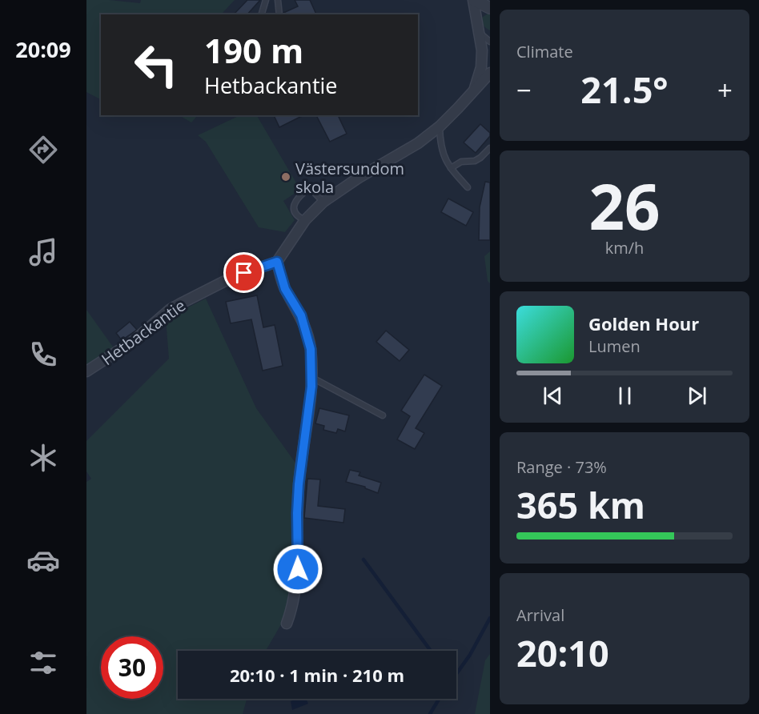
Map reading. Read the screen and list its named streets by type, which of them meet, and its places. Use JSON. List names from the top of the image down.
{
  "streets": {
    "street": ["Hetbackantie"]
  },
  "places": ["Västersundom skola"],
  "page": {
    "tabs": "20:09",
    "tile": [
      "Climate",
      ["26", "km/h"],
      ["Range · 73%", "365 km"],
      ["Arrival", "20:10"]
    ],
    "turn": ["190 m", "Hetbackantie"],
    "heat": ["−", "21.5°", "+"],
    "song": ["Golden Hour", "Lumen"],
    "limit": "30",
    "trip": "20:10 · 1 min · 210 m"
  }
}
